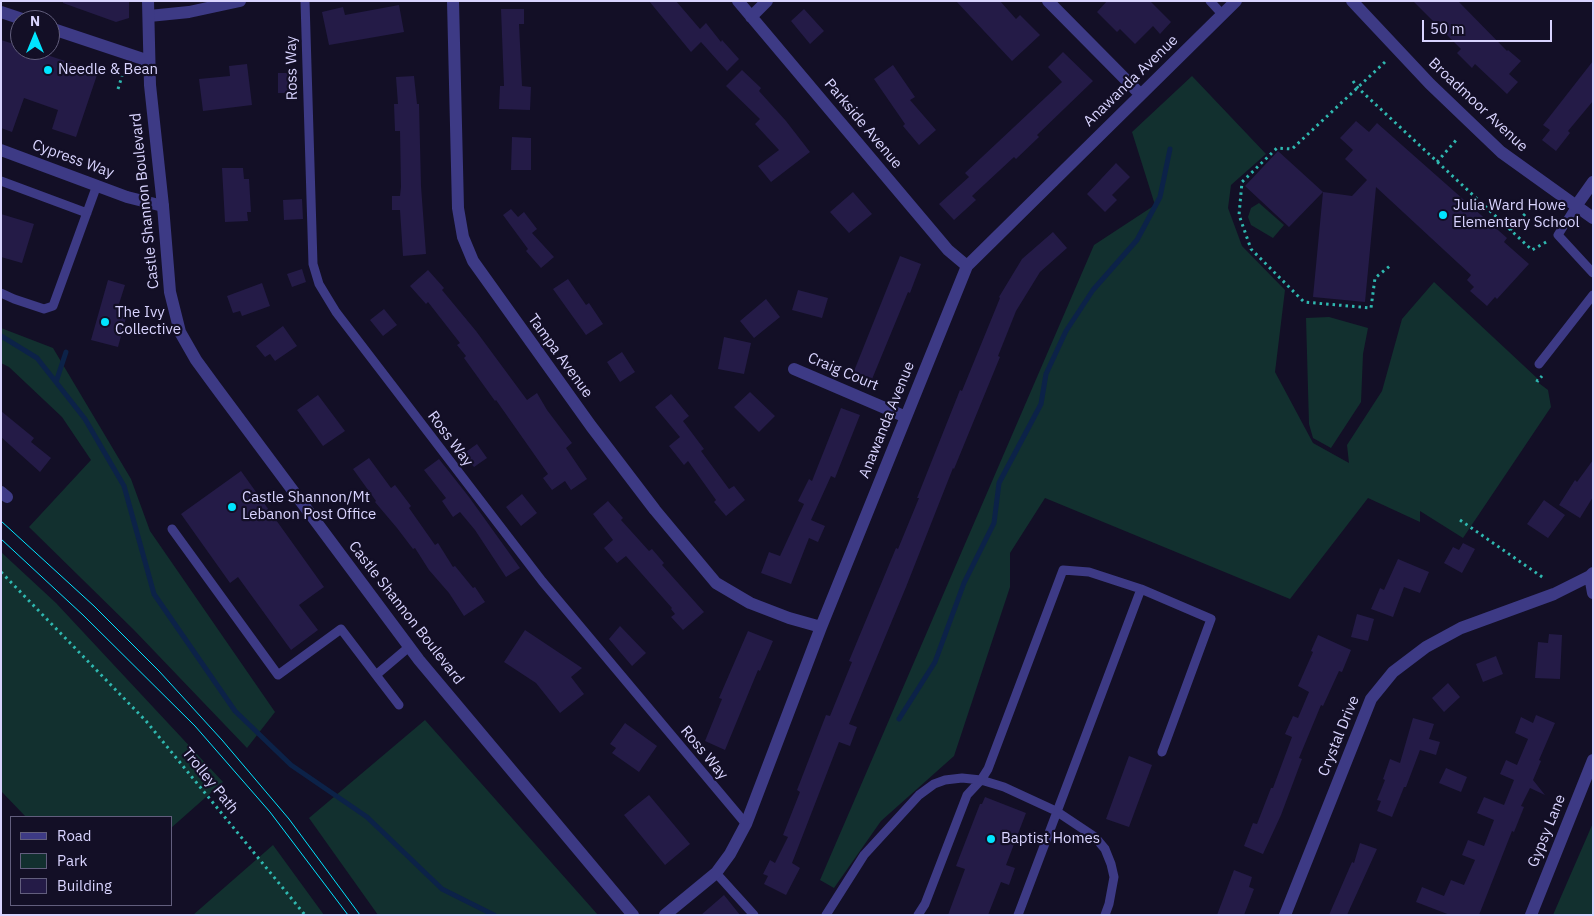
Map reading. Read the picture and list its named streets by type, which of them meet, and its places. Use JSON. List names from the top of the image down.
{
  "streets": {
    "street": [
      "Anawanda Avenue",
      "Broadmoor Avenue",
      "Parkside Avenue",
      "Cypress Way",
      "Castle Shannon Boulevard",
      "Tampa Avenue",
      "Craig Court",
      "Crystal Drive",
      "Gypsy Lane"
    ],
    "lane": ["Ross Way"],
    "path": ["Trolley Path"]
  },
  "crossings": [
    ["Ross Way", "Anawanda Avenue"],
    ["Anawanda Avenue", "Parkside Avenue"],
    ["Anawanda Avenue", "Tampa Avenue"],
    ["Anawanda Avenue", "Craig Court"],
    ["Cypress Way", "Castle Shannon Boulevard"]
  ],
  "places": [
    "Needle & Bean",
    "Julia Ward Howe Elementary School",
    "The Ivy Collective",
    "Castle Shannon/Mt Lebanon Post Office",
    "Baptist Homes"
  ],
  "legend": ["Road", "Park", "Building"],
  "scale_bar": "50 m",
  "north": "top"
}
